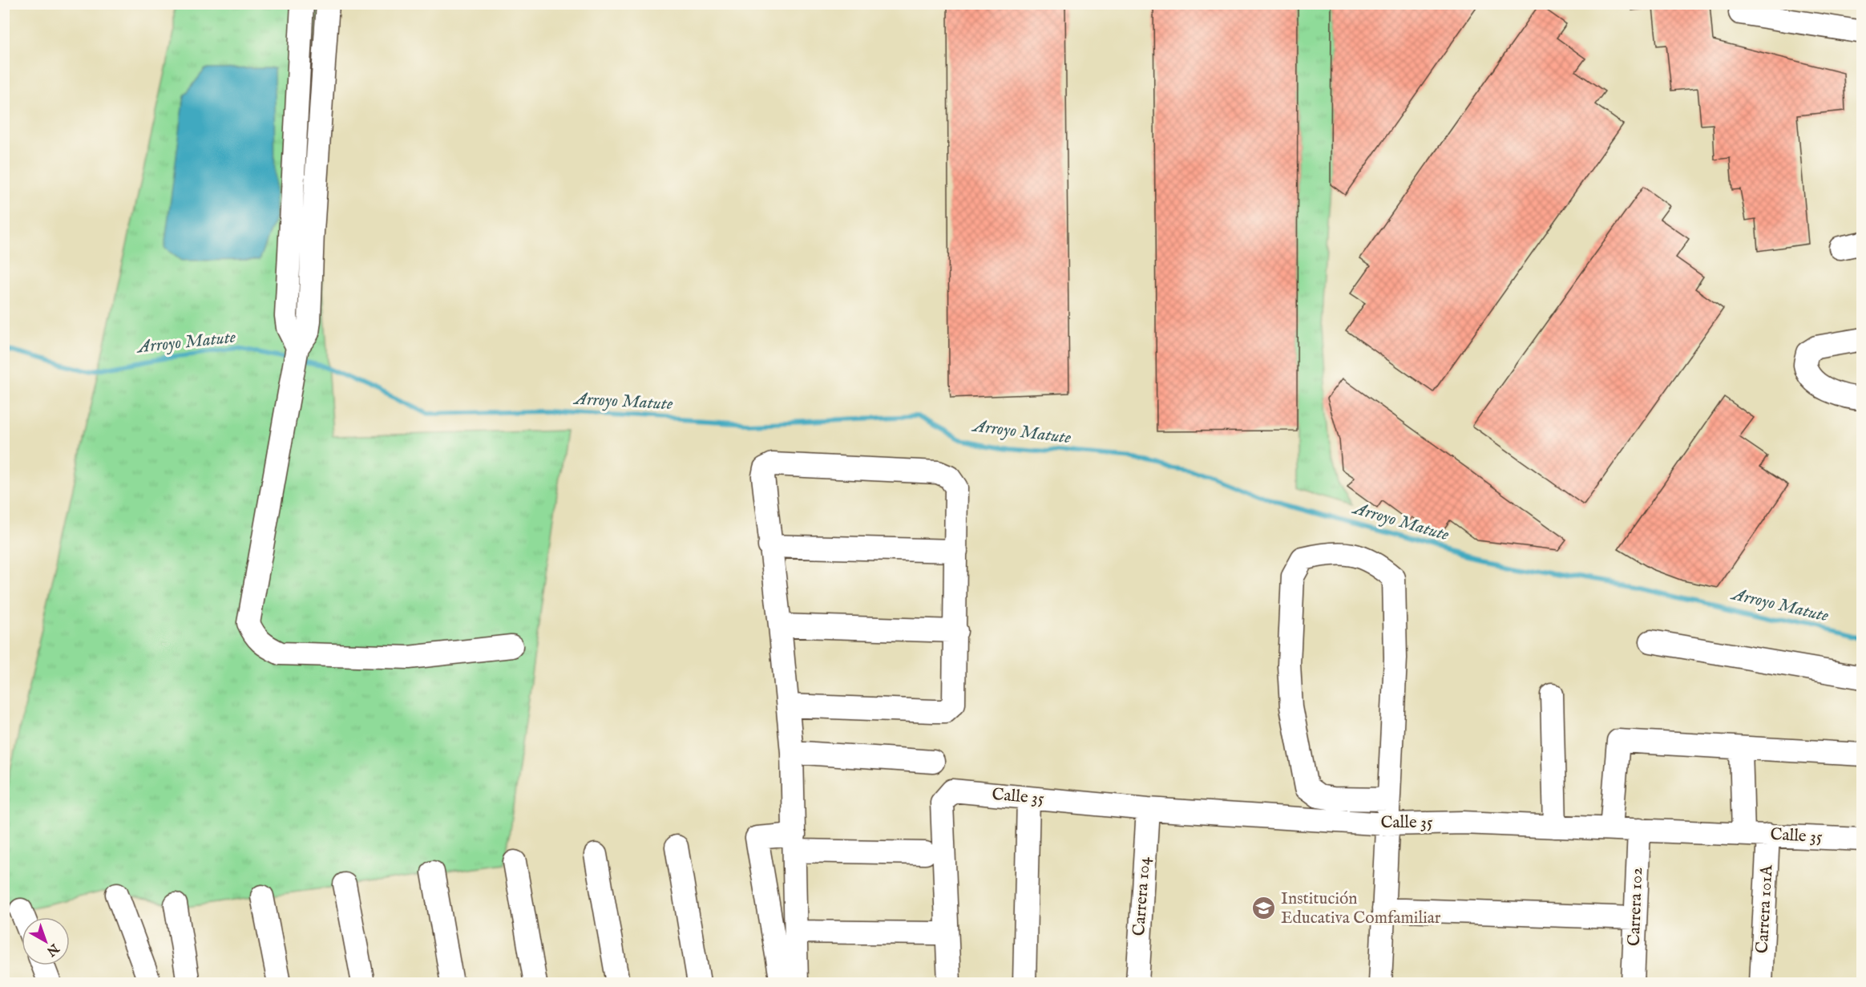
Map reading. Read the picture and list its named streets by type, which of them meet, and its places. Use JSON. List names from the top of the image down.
{
  "streets": {
    "street": [
      "Calle 35",
      "Carrera 104",
      "Carrera 102",
      "Carrera 101A"
    ]
  },
  "crossings": [
    ["Calle 35", "Carrera 104"],
    ["Calle 35", "Carrera 102"],
    ["Calle 35", "Carrera 101A"]
  ],
  "water": ["Arroyo Matute"],
  "places": {
    "school or university": ["Institución Educativa Comfamiliar"]
  },
  "north": "bottom right"
}
